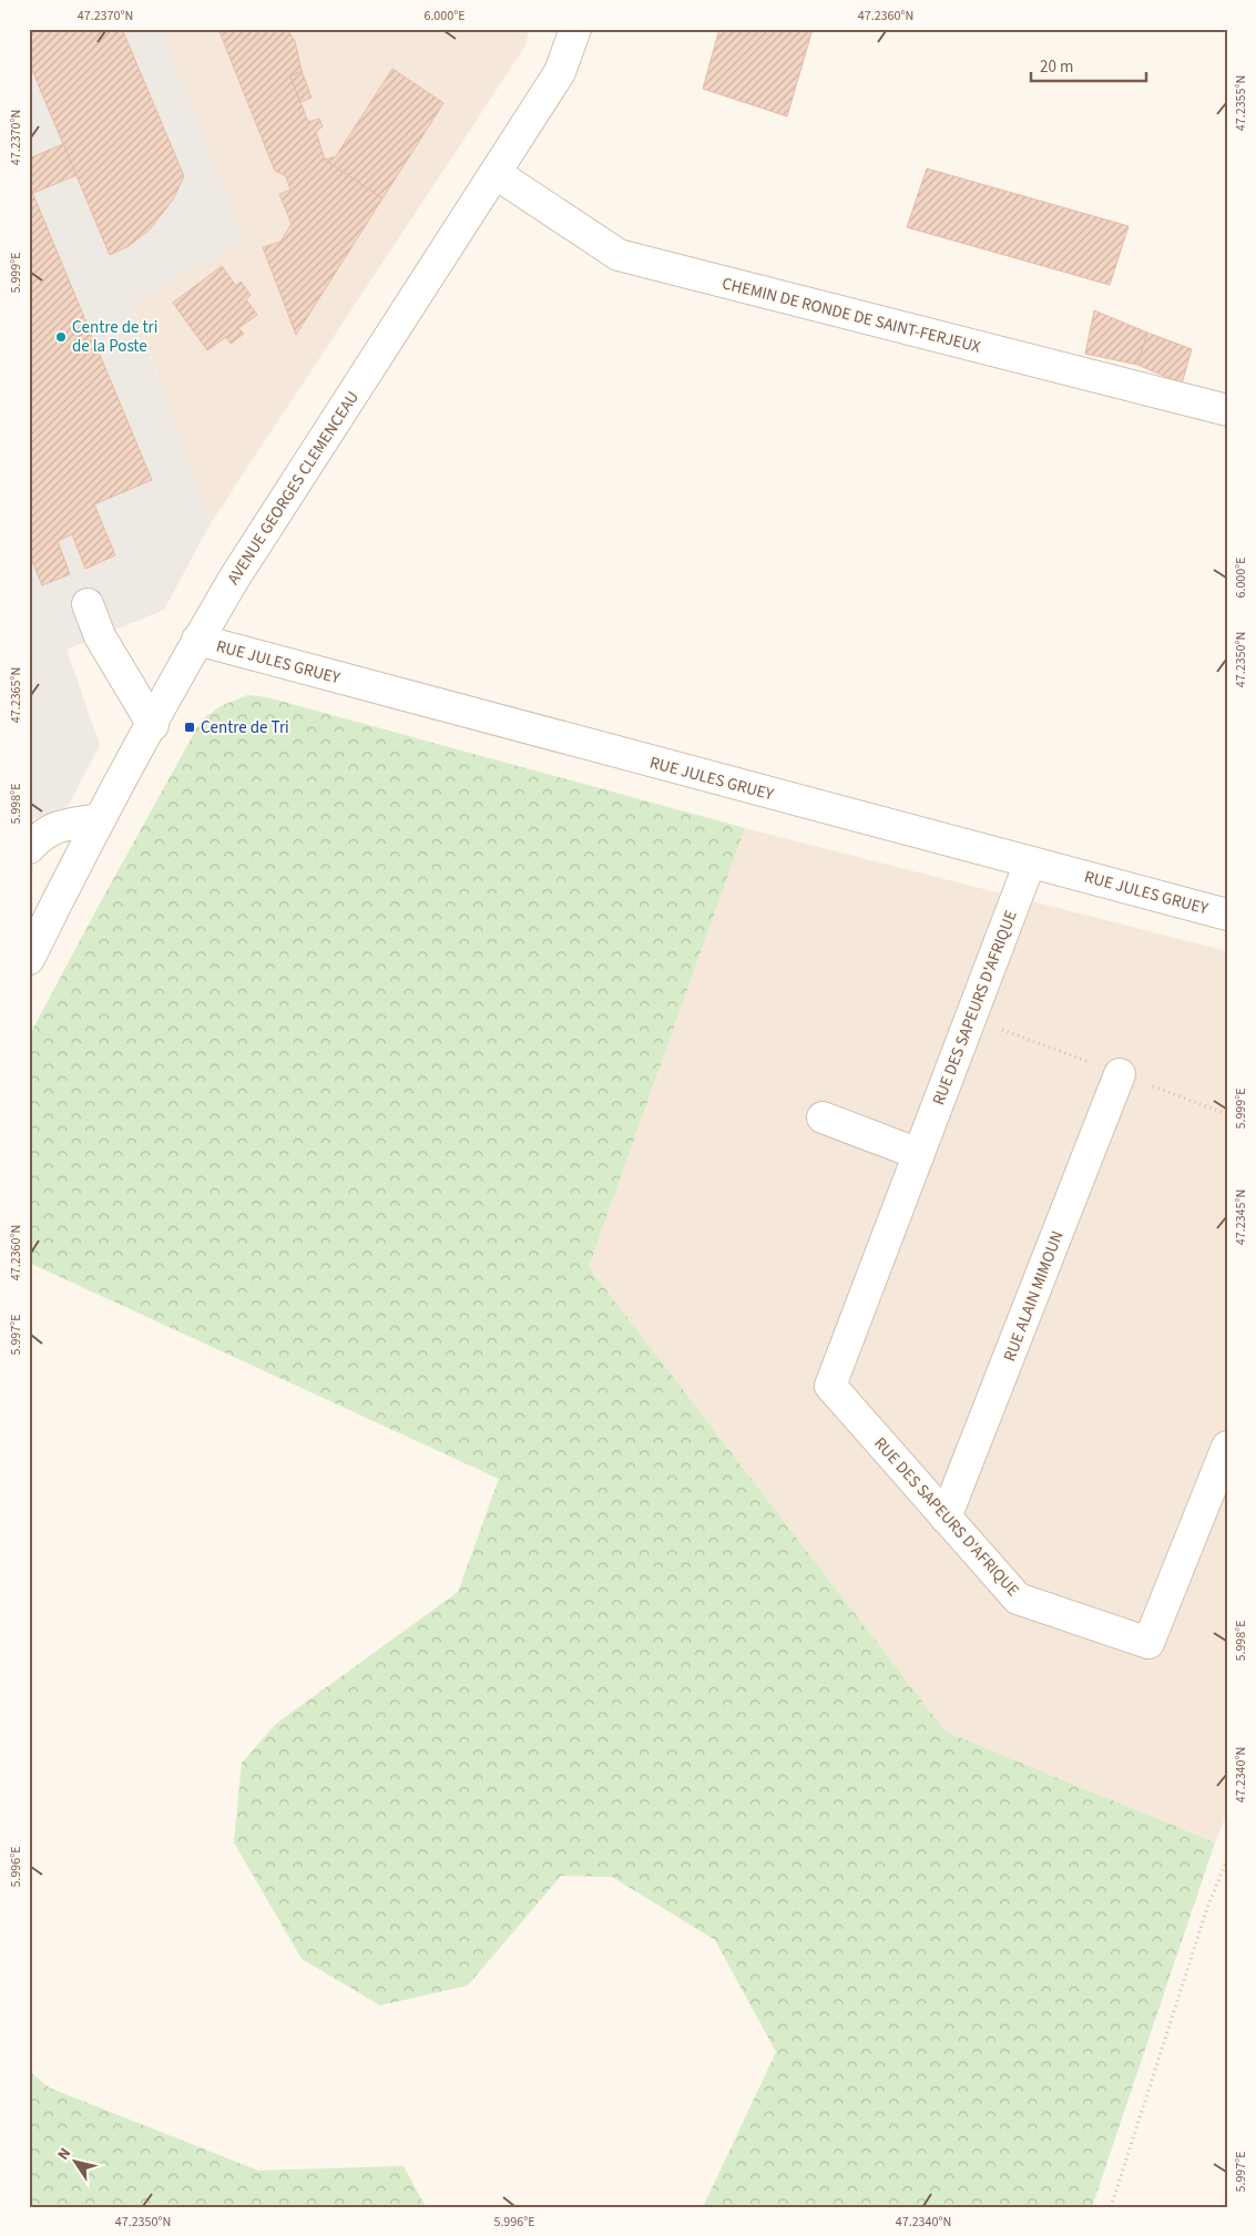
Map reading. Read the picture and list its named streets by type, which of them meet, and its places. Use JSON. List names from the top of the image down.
{
  "streets": {
    "street": [
      "CHEMIN DE RONDE DE SAINT-FERJEUX",
      "AVENUE GEORGES CLEMENCEAU",
      "RUE JULES GRUEY",
      "RUE DES SAPEURS D'AFRIQUE",
      "RUE ALAIN MIMOUN"
    ]
  },
  "crossings": [
    ["CHEMIN DE RONDE DE SAINT-FERJEUX", "AVENUE GEORGES CLEMENCEAU"],
    ["AVENUE GEORGES CLEMENCEAU", "RUE JULES GRUEY"],
    ["RUE JULES GRUEY", "RUE DES SAPEURS D'AFRIQUE"],
    ["RUE DES SAPEURS D'AFRIQUE", "RUE ALAIN MIMOUN"]
  ],
  "places": {
    "other": ["Centre de tri de la Poste"],
    "transit": ["Centre de Tri"]
  },
  "scale_bar": "20 m",
  "north": "top left",
  "coordinates": [
    "47.2370°N",
    "6.000°E",
    "47.2360°N",
    "47.2355°N",
    "5.999°E",
    "47.2350°N",
    "47.2365°N",
    "5.998°E",
    "47.2345°N",
    "5.997°E",
    "47.2340°N",
    "5.996°E"
  ]
}
